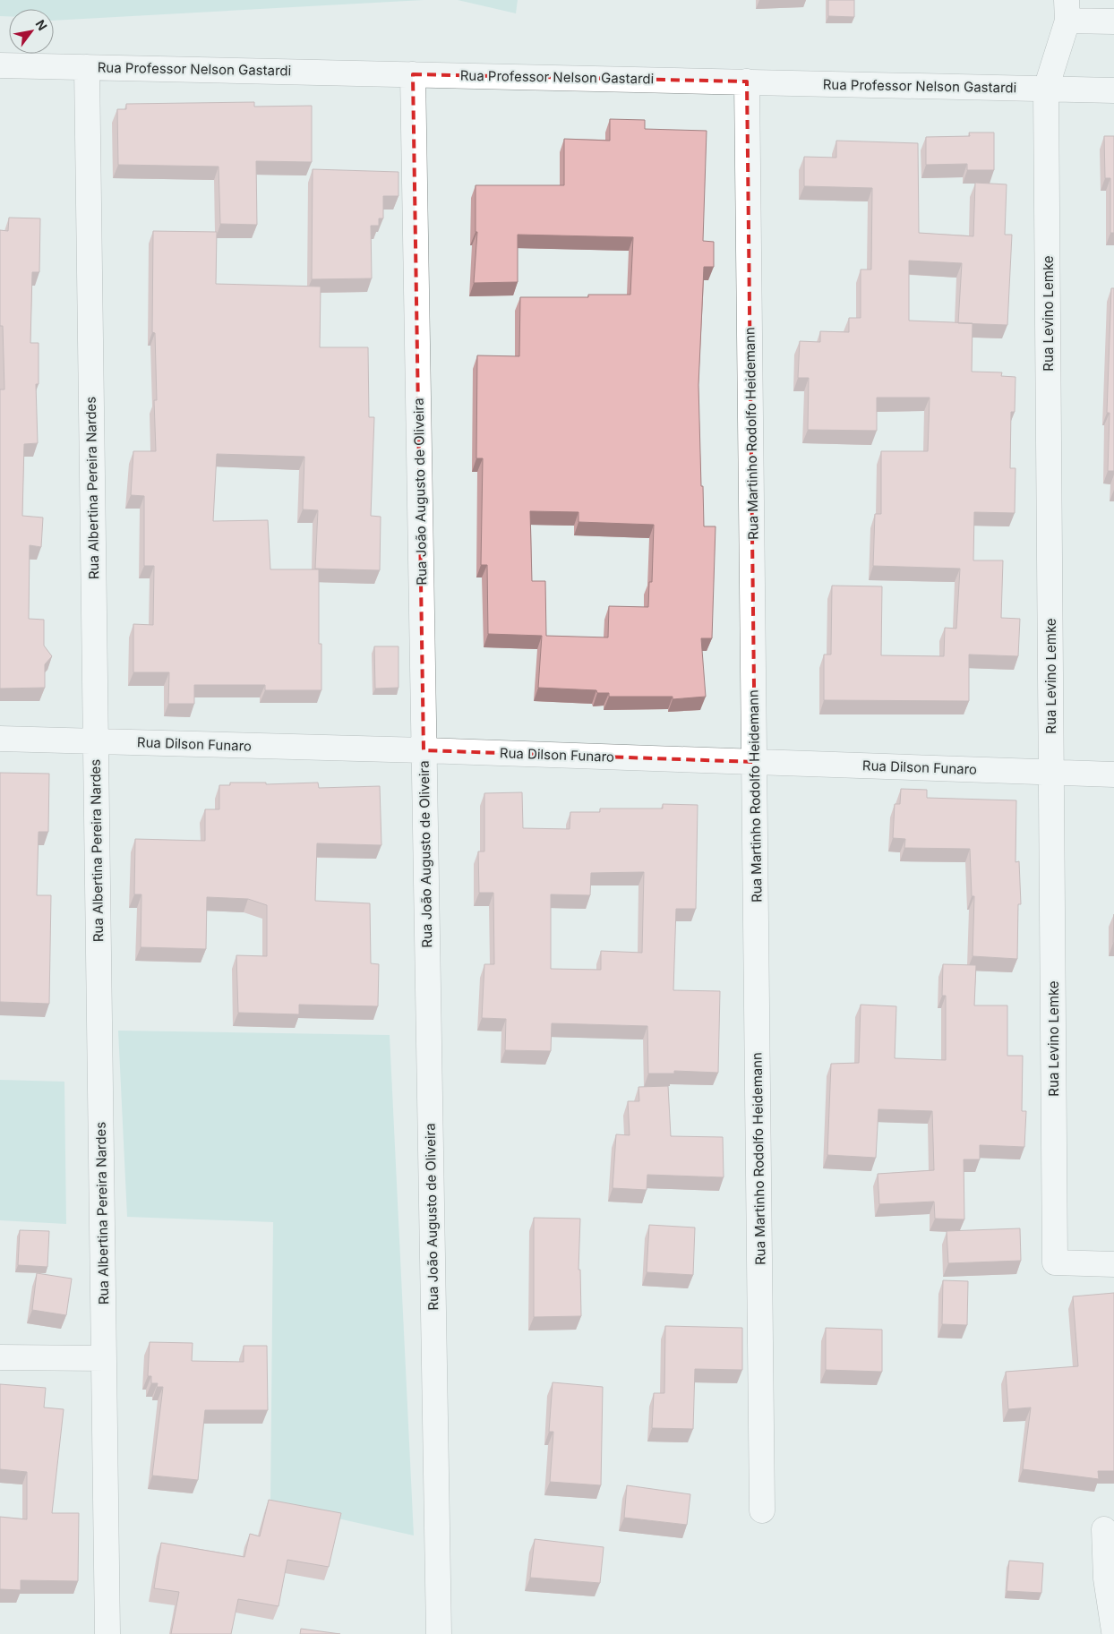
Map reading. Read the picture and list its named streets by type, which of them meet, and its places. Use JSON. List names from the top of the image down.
{
  "streets": {
    "street": [
      "Rua Professor Nelson Gastardi",
      "Rua Levino Lemke",
      "Rua Martinho Rodolfo Heidemann",
      "Rua Albertina Pereira Nardes",
      "Rua João Augusto de Oliveira",
      "Rua Dilson Funaro"
    ]
  },
  "crossings": [
    ["Rua Professor Nelson Gastardi", "Rua Levino Lemke"],
    ["Rua Professor Nelson Gastardi", "Rua Martinho Rodolfo Heidemann"],
    ["Rua Professor Nelson Gastardi", "Rua Albertina Pereira Nardes"],
    ["Rua Professor Nelson Gastardi", "Rua João Augusto de Oliveira"],
    ["Rua Levino Lemke", "Rua Dilson Funaro"],
    ["Rua Martinho Rodolfo Heidemann", "Rua Dilson Funaro"],
    ["Rua Albertina Pereira Nardes", "Rua Dilson Funaro"],
    ["Rua João Augusto de Oliveira", "Rua Dilson Funaro"]
  ],
  "north": "top right"
}
